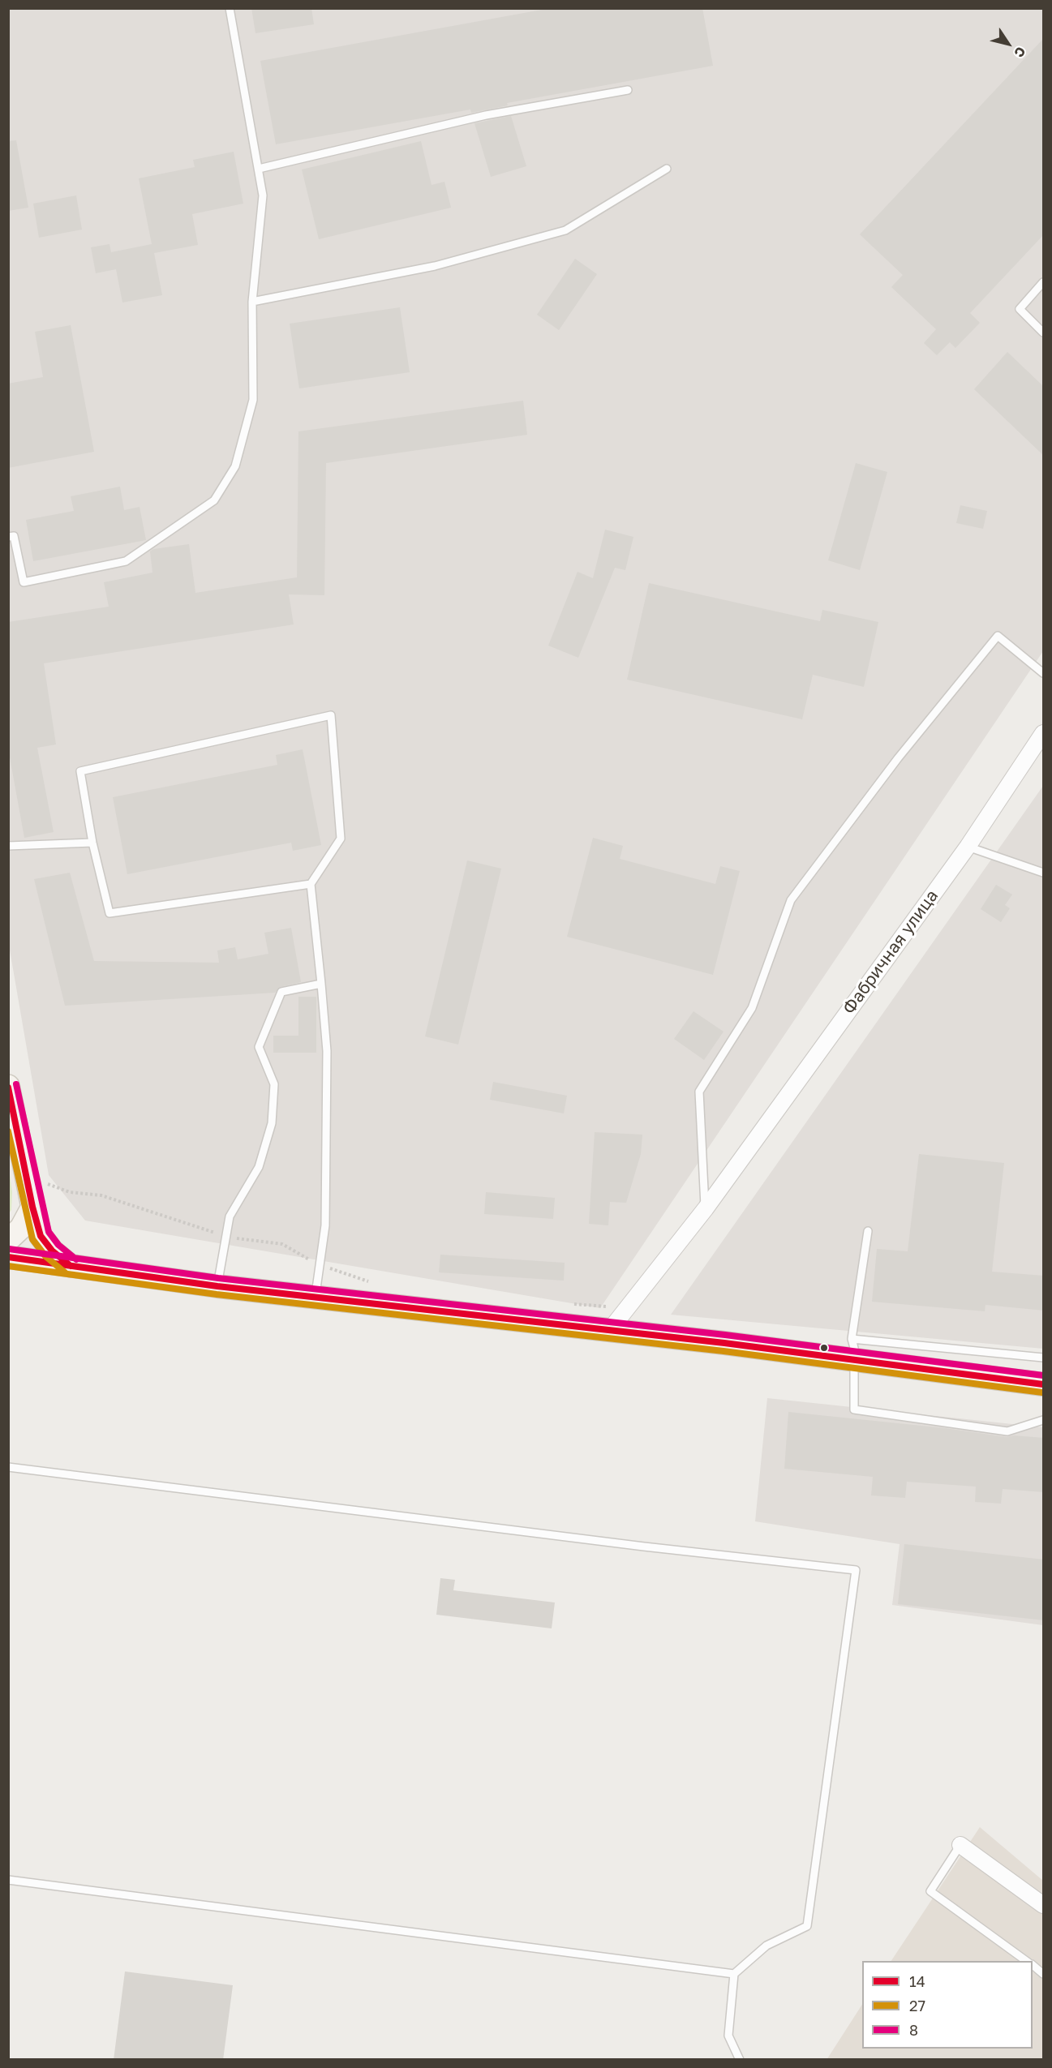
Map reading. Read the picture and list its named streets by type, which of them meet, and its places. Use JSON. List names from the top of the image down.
{
  "streets": {
    "street": ["Фабричная улица"]
  },
  "lines": ["transit line 8", "transit line 14", "transit line 27"],
  "legend": ["14", "27", "8"],
  "north": "bottom right"
}
